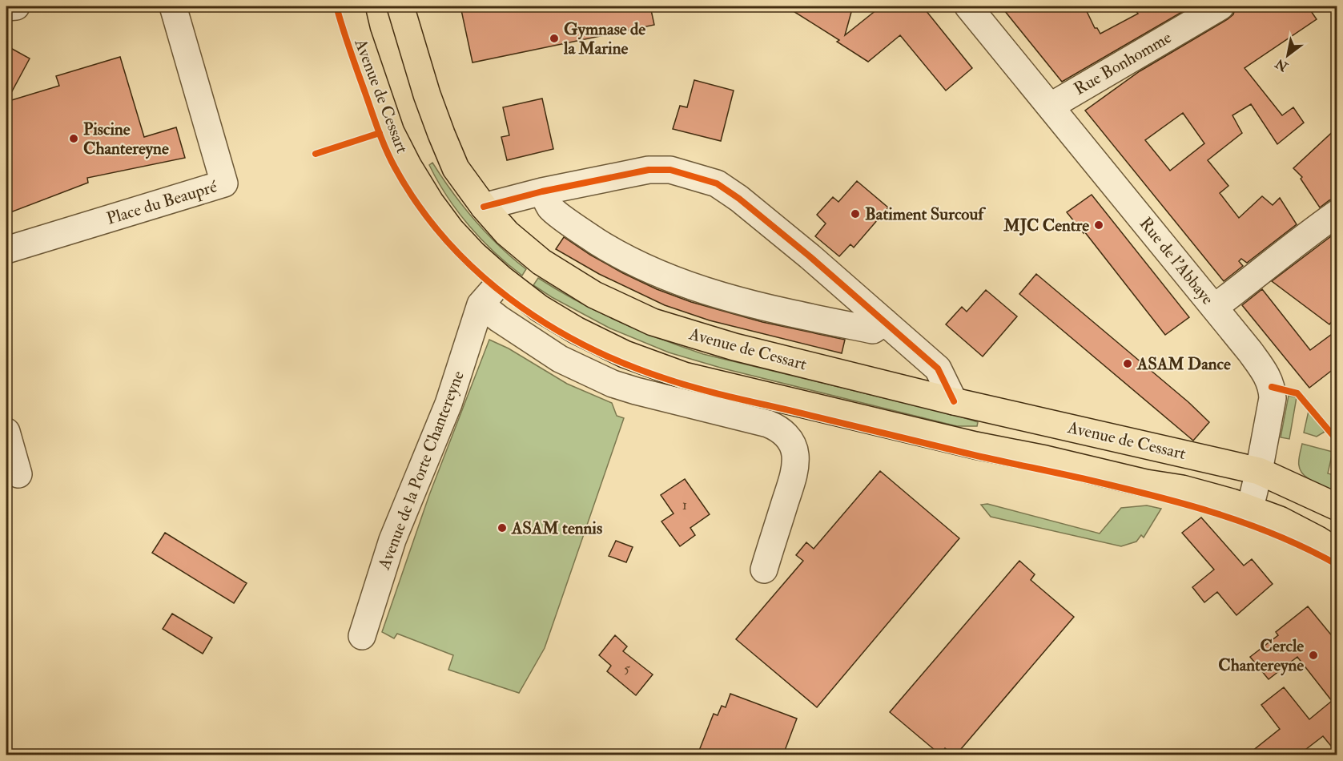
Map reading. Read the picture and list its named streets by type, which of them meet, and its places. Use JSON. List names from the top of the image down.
{
  "streets": {
    "main road": ["Avenue de Cessart"],
    "street": [
      "Rue Bonhomme",
      "Place du Beaupré",
      "Rue de l'Abbaye",
      "Avenue de la Porte Chantereyne"
    ]
  },
  "crossings": [
    ["Rue Bonhomme", "Rue de l'Abbaye"],
    ["Avenue de Cessart", "Rue de l'Abbaye"],
    ["Avenue de Cessart", "Avenue de la Porte Chantereyne"]
  ],
  "places": [
    "Gymnase de la Marine",
    "Piscine Chantereyne",
    "Batiment Surcouf",
    "MJC Centre",
    "ASAM Dance",
    "ASAM tennis",
    "Cercle Chantereyne"
  ],
  "house_numbers": ["1", "5"],
  "north": "bottom left"
}
